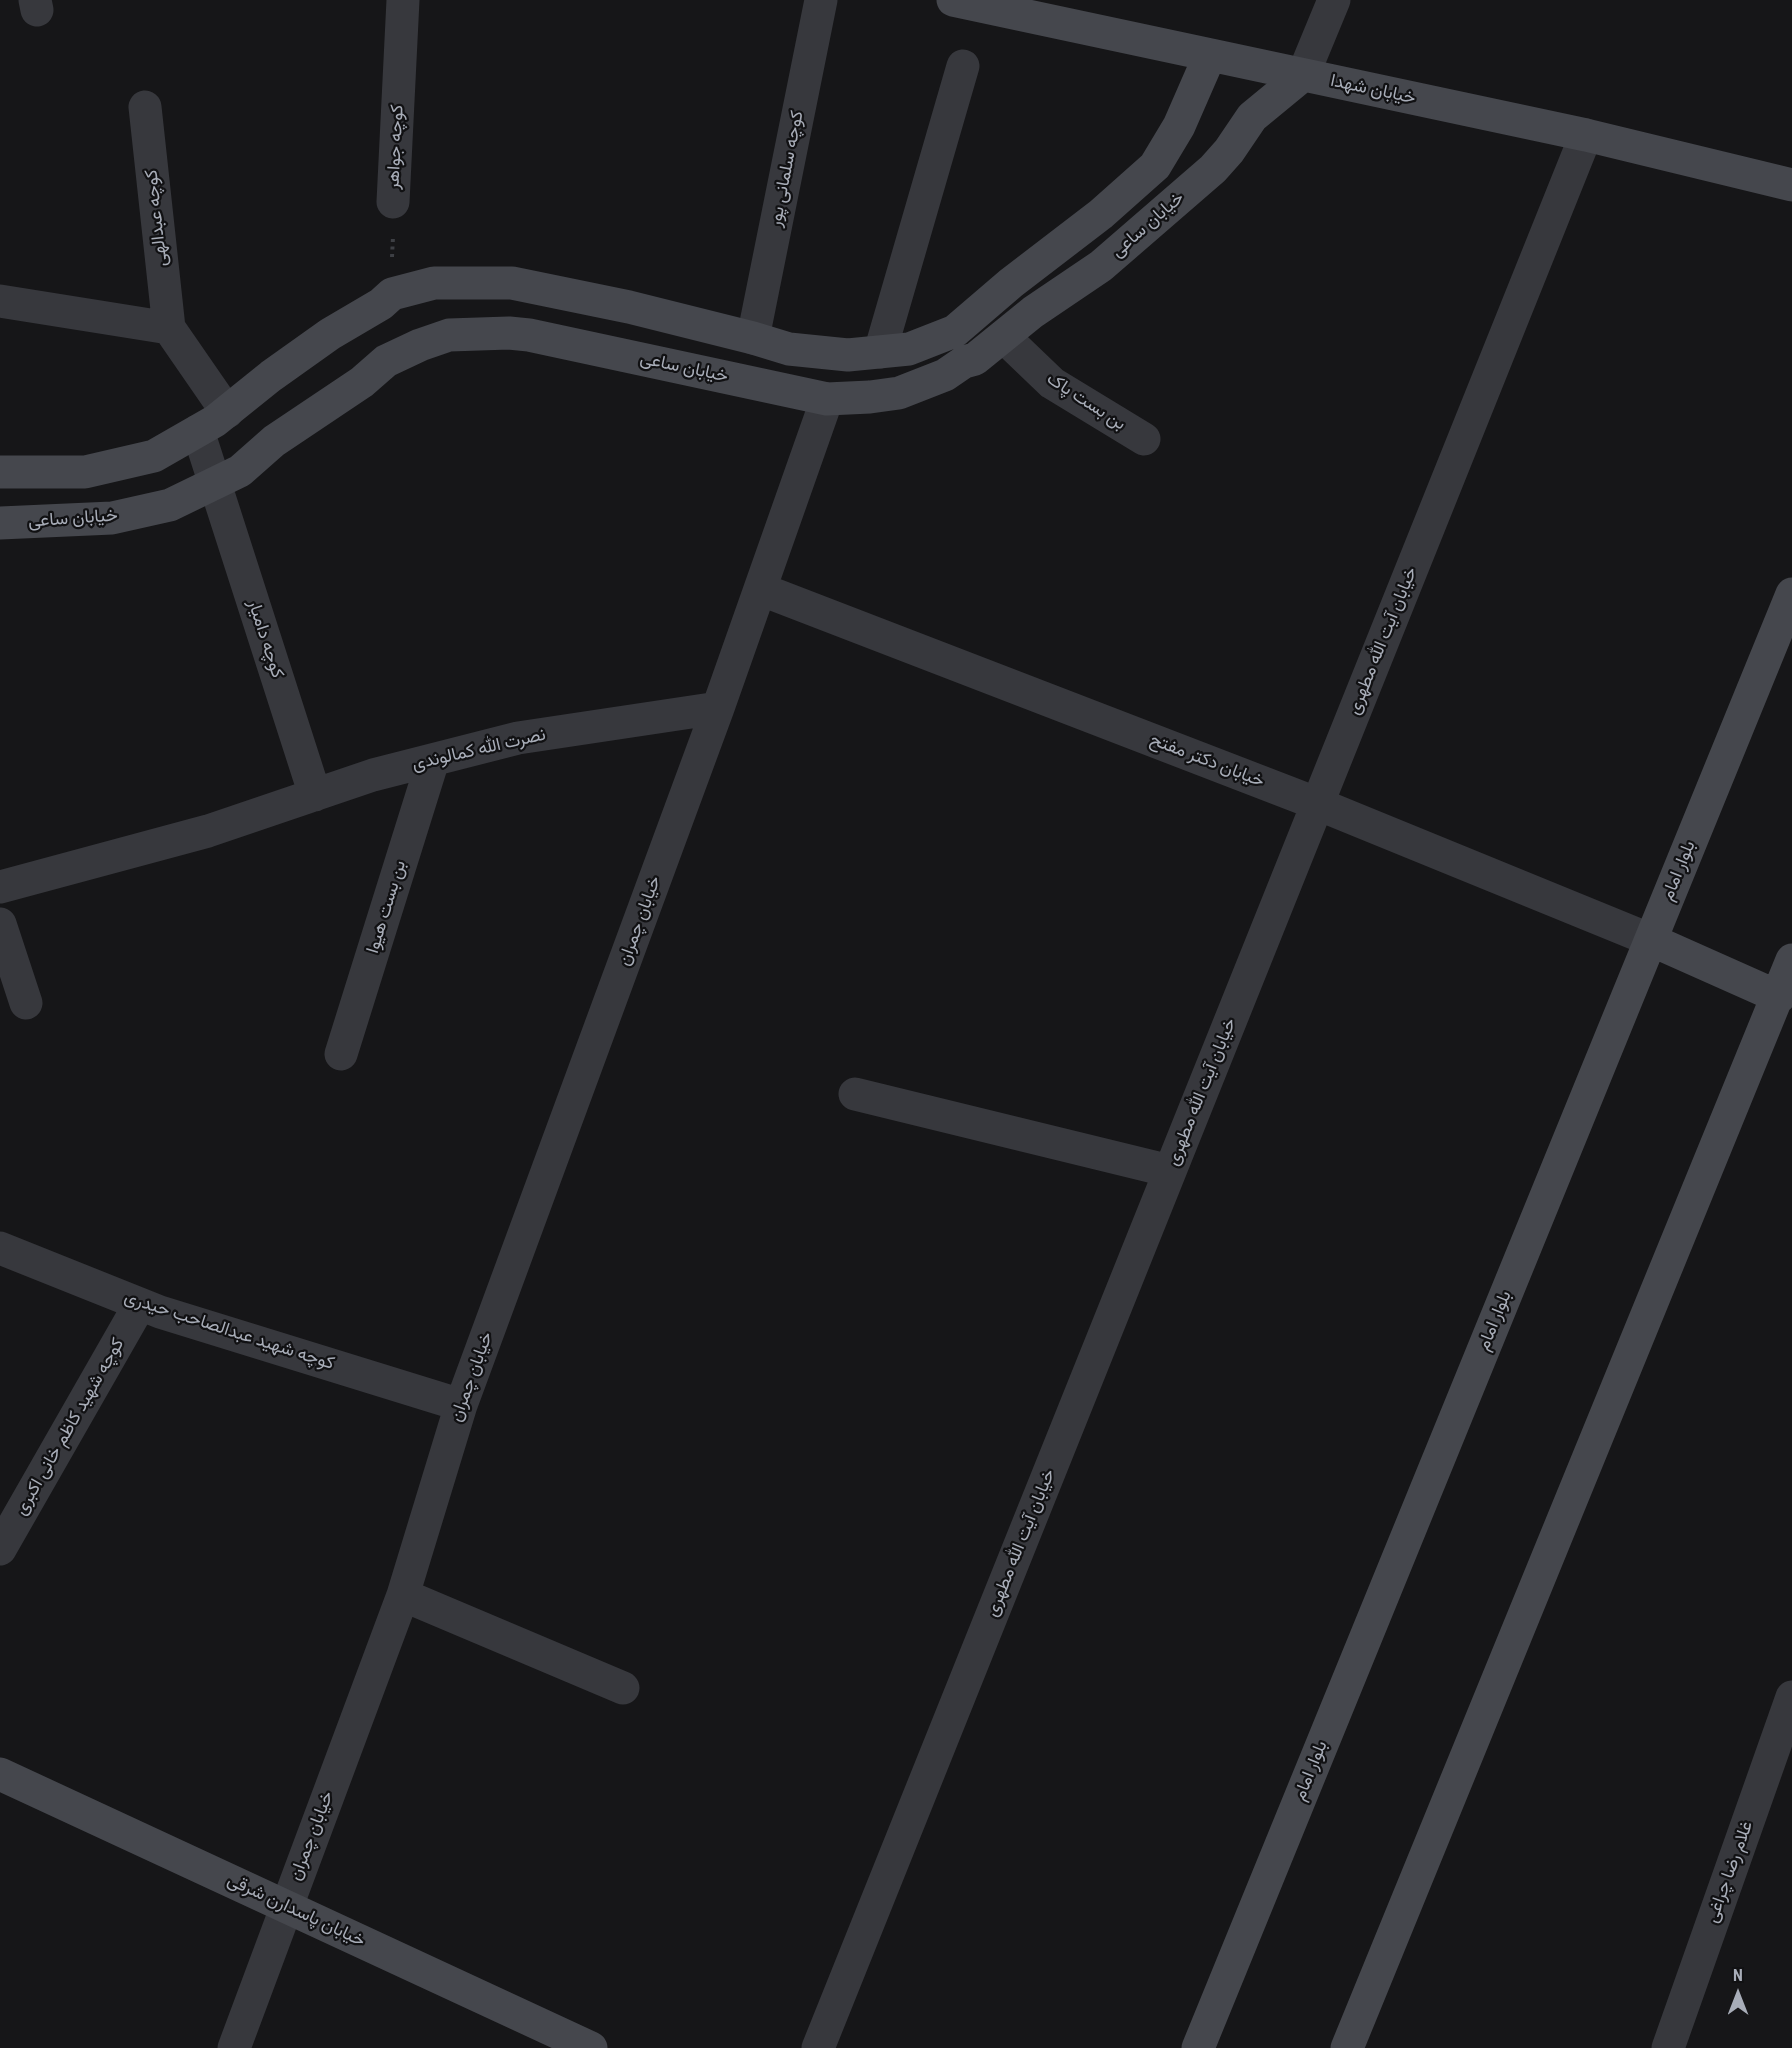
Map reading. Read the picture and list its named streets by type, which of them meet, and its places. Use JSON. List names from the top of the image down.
{
  "streets": {
    "main road": [
      "خیابان شهدا",
      "خیابان ساعی",
      "بلوار امام",
      "خیابان پاسدارن شرقی"
    ],
    "street": [
      "کوچه جواهر",
      "کوچه سلمانی پور",
      "کوچه عبدالهی",
      "بن بست پاک",
      "کوچه دامیار",
      "خیابان آیت الله مطهری",
      "نصرت الله کمالوندی",
      "خیابان دکتر مفتح",
      "بن بست هیوا",
      "خیابان چمران",
      "کوچه شهید عبدالصاحب حیدری",
      "کوچه شهید کاظم خانی اکبری",
      "غلام رضا چراغی"
    ]
  },
  "crossings": [
    ["خیابان شهدا", "خیابان ساعی"],
    ["خیابان شهدا", "خیابان آیت الله مطهری"],
    ["خیابان ساعی", "بن بست پاک"],
    ["خیابان ساعی", "کوچه دامیار"],
    ["کوچه دامیار", "نصرت الله کمالوندی"],
    ["خیابان آیت الله مطهری", "خیابان دکتر مفتح"],
    ["نصرت الله کمالوندی", "بن بست هیوا"],
    ["نصرت الله کمالوندی", "خیابان چمران"],
    ["خیابان دکتر مفتح", "بلوار امام"],
    ["خیابان چمران", "کوچه شهید عبدالصاحب حیدری"],
    ["خیابان چمران", "خیابان پاسدارن شرقی"],
    ["کوچه شهید عبدالصاحب حیدری", "کوچه شهید کاظم خانی اکبری"]
  ],
  "north": "top"
}
